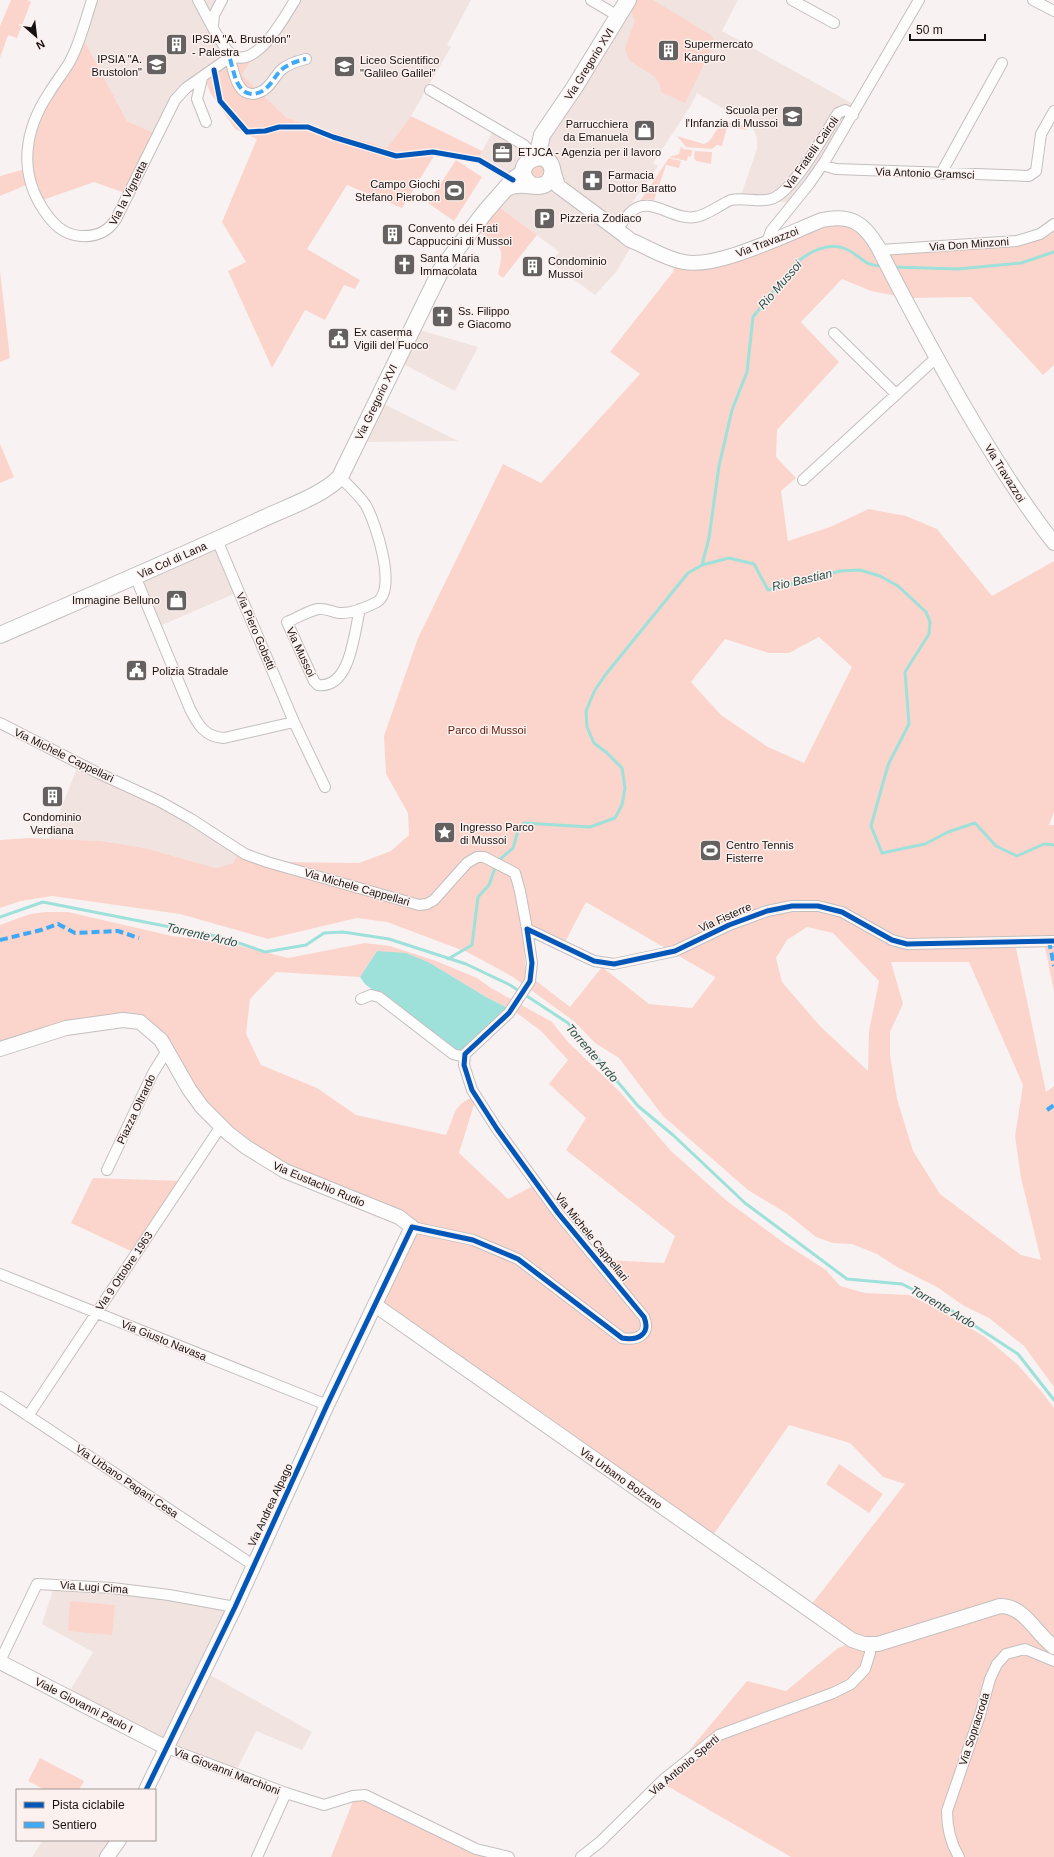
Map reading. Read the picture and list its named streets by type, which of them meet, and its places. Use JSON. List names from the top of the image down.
{
  "streets": {
    "main road": ["Via Gregorio XVI", "Via Col di Lana"],
    "street": [
      "Via Fratelli Cairoli",
      "Via Antonio Gramsci",
      "Via la Vignetta",
      "Via Travazzoi",
      "Via Don Minzoni",
      "Via Piero Gobetti",
      "Via Mussoi",
      "Via Michele Cappellari",
      "Via Fisterre",
      "Piazza Oltrardo",
      "Via Eustachio Rudio",
      "Via 9 Ottobre 1963",
      "Via Giusto Navasa",
      "Via Urbano Bolzano",
      "Via Urbano Pagani Cesa",
      "Via Andrea Alpago",
      "Via Lugi Cima",
      "Viale Giovanni Paolo I",
      "Via Sopracroda",
      "Via Antonio Sperti",
      "Via Giovanni Marchioni"
    ]
  },
  "crossings": [
    ["Via Gregorio XVI", "Via Travazzoi"],
    ["Via Gregorio XVI", "Via Col di Lana"],
    ["Via Gregorio XVI", "Via Mussoi"],
    ["Via Fratelli Cairoli", "Via Antonio Gramsci"],
    ["Via Fratelli Cairoli", "Via Travazzoi"],
    ["Via Travazzoi", "Via Don Minzoni"],
    ["Via Col di Lana", "Via Piero Gobetti"],
    ["Via Col di Lana", "Via Mussoi"],
    ["Via Michele Cappellari", "Via Fisterre"],
    ["Via Michele Cappellari", "Via Eustachio Rudio"],
    ["Via Michele Cappellari", "Via Andrea Alpago"],
    ["Piazza Oltrardo", "Via Eustachio Rudio"],
    ["Via Eustachio Rudio", "Via 9 Ottobre 1963"],
    ["Via Eustachio Rudio", "Via Andrea Alpago"],
    ["Via 9 Ottobre 1963", "Via Giusto Navasa"],
    ["Via 9 Ottobre 1963", "Via Urbano Pagani Cesa"],
    ["Via Giusto Navasa", "Via Andrea Alpago"],
    ["Via Urbano Bolzano", "Via Andrea Alpago"],
    ["Via Urbano Bolzano", "Via Antonio Sperti"],
    ["Via Urbano Pagani Cesa", "Via Andrea Alpago"],
    ["Via Andrea Alpago", "Via Lugi Cima"],
    ["Via Andrea Alpago", "Viale Giovanni Paolo I"],
    ["Via Andrea Alpago", "Via Giovanni Marchioni"],
    ["Via Lugi Cima", "Viale Giovanni Paolo I"],
    ["Viale Giovanni Paolo I", "Via Giovanni Marchioni"]
  ],
  "water": ["Rio Mussoi", "Rio Bastian", "Torrente Ardo"],
  "parks": ["Parco di Mussoi"],
  "places": {
    "building": [
      "IPSIA \"A. Brustolon\" - Palestra",
      "Supermercato Kanguro",
      "Convento dei Frati Cappuccini di Mussoi",
      "Condominio Mussoi",
      "Condominio Verdiana"
    ],
    "school or university": ["IPSIA \"A. Brustolon\"", "Liceo Scientifico \"Galileo Galilei\"", "Scuola per l'Infanzia di Mussoi"],
    "shop": ["Parrucchiera da Emanuela", "Immagine Belluno"],
    "office": ["ETJCA - Agenzia per il lavoro"],
    "pharmacy": ["Farmacia Dottor Baratto"],
    "sports": ["Campo Giochi Stefano Pierobon", "Centro Tennis Fisterre"],
    "parking": ["Pizzeria Zodiaco"],
    "church": ["Santa Maria Immacolata", "Ss. Filippo e Giacomo"],
    "public building": ["Ex caserma Vigili del Fuoco", "Polizia Stradale"],
    "place": ["Ingresso Parco di Mussoi"]
  },
  "legend": ["Pista ciclabile", "Sentiero"],
  "scale_bar": "50 m",
  "north": "bottom right"
}
